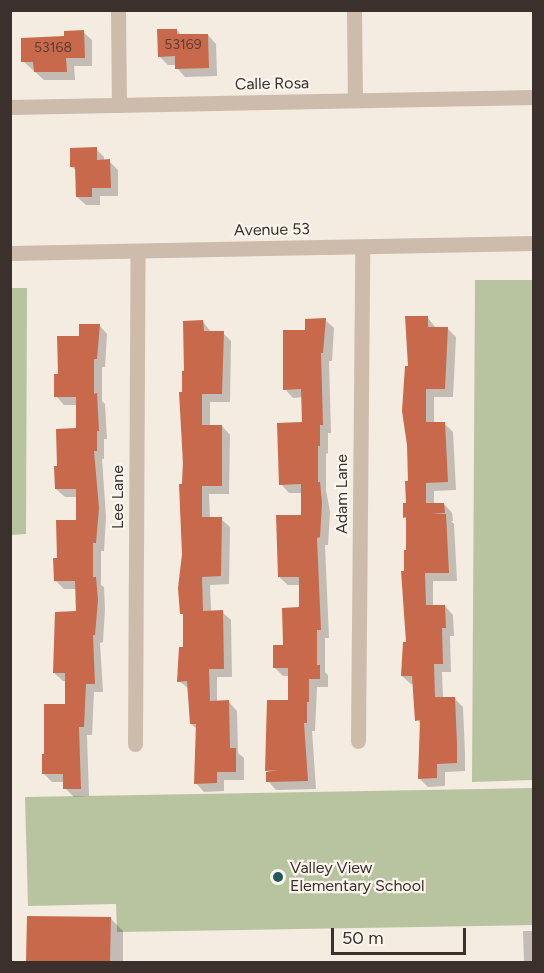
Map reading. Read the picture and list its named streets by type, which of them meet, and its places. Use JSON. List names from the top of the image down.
{
  "streets": {
    "street": [
      "Calle Rosa",
      "Avenue 53",
      "Adam Lane",
      "Lee Lane"
    ]
  },
  "crossings": [
    ["Avenue 53", "Adam Lane"],
    ["Avenue 53", "Lee Lane"]
  ],
  "places": ["Valley View Elementary School"],
  "house_numbers": ["53169", "53168"],
  "scale_bar": "50 m"
}
